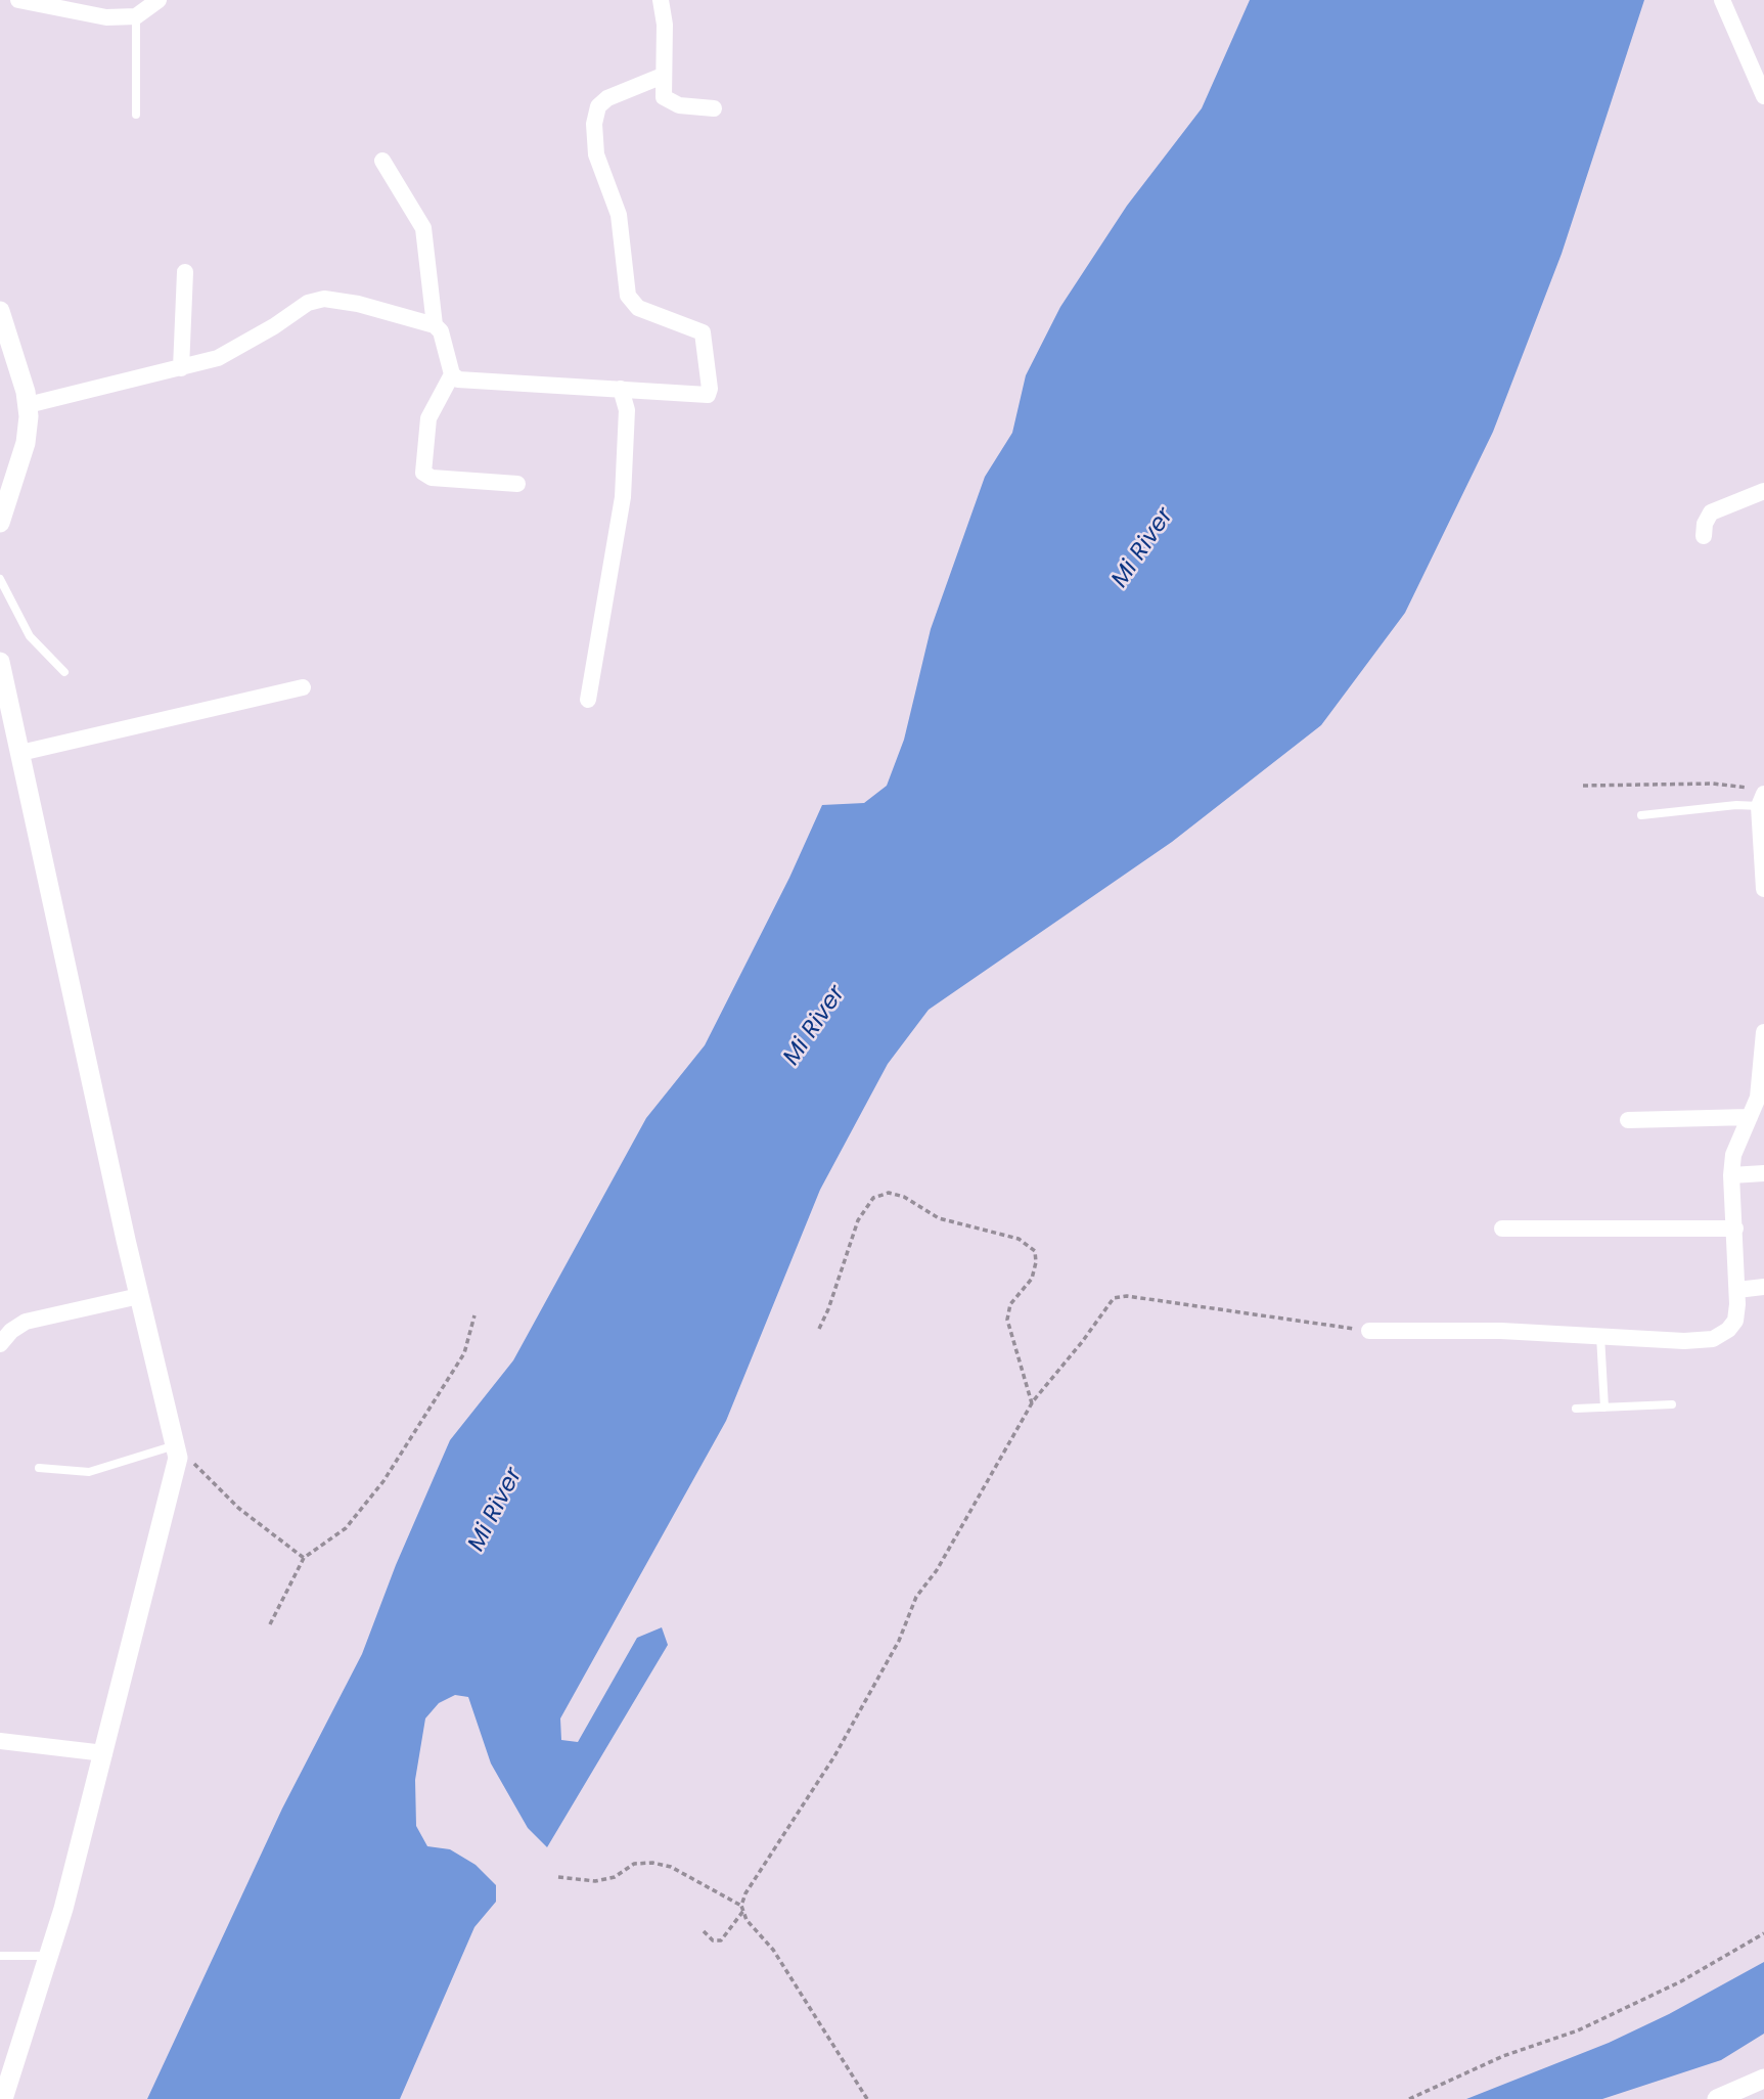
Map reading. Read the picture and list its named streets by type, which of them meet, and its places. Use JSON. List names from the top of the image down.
{
  "water": ["Mi River"]
}
